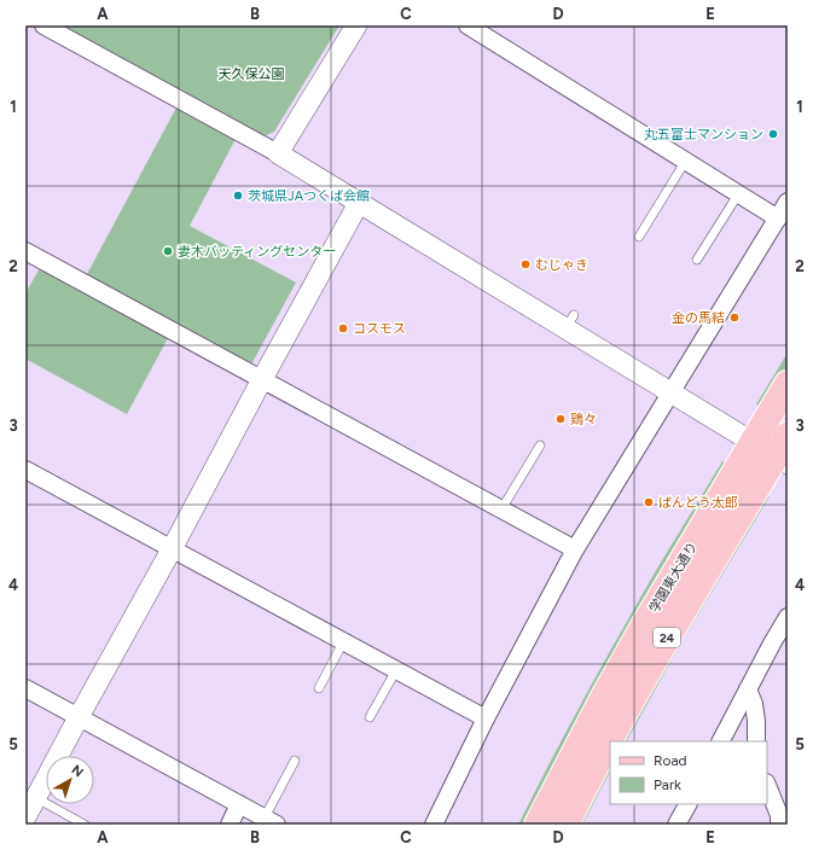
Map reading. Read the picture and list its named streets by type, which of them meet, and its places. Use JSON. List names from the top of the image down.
{
  "streets": {
    "main road": ["学園東大通り", "24"]
  },
  "parks": ["天久保公園"],
  "places": [
    "丸五富士マンション",
    "茨城県JAつくば会館",
    "妻木バッティングセンター",
    "むじゃき",
    "金の馬結",
    "コスモス",
    "鶏々",
    "ばんどう太郎"
  ],
  "legend": ["Road", "Park"],
  "north": "top right",
  "grid": {
    "columns": [
      "A",
      "B",
      "C",
      "D",
      "E"
    ],
    "rows": [
      "1",
      "2",
      "3",
      "4",
      "5"
    ]
  }
}
